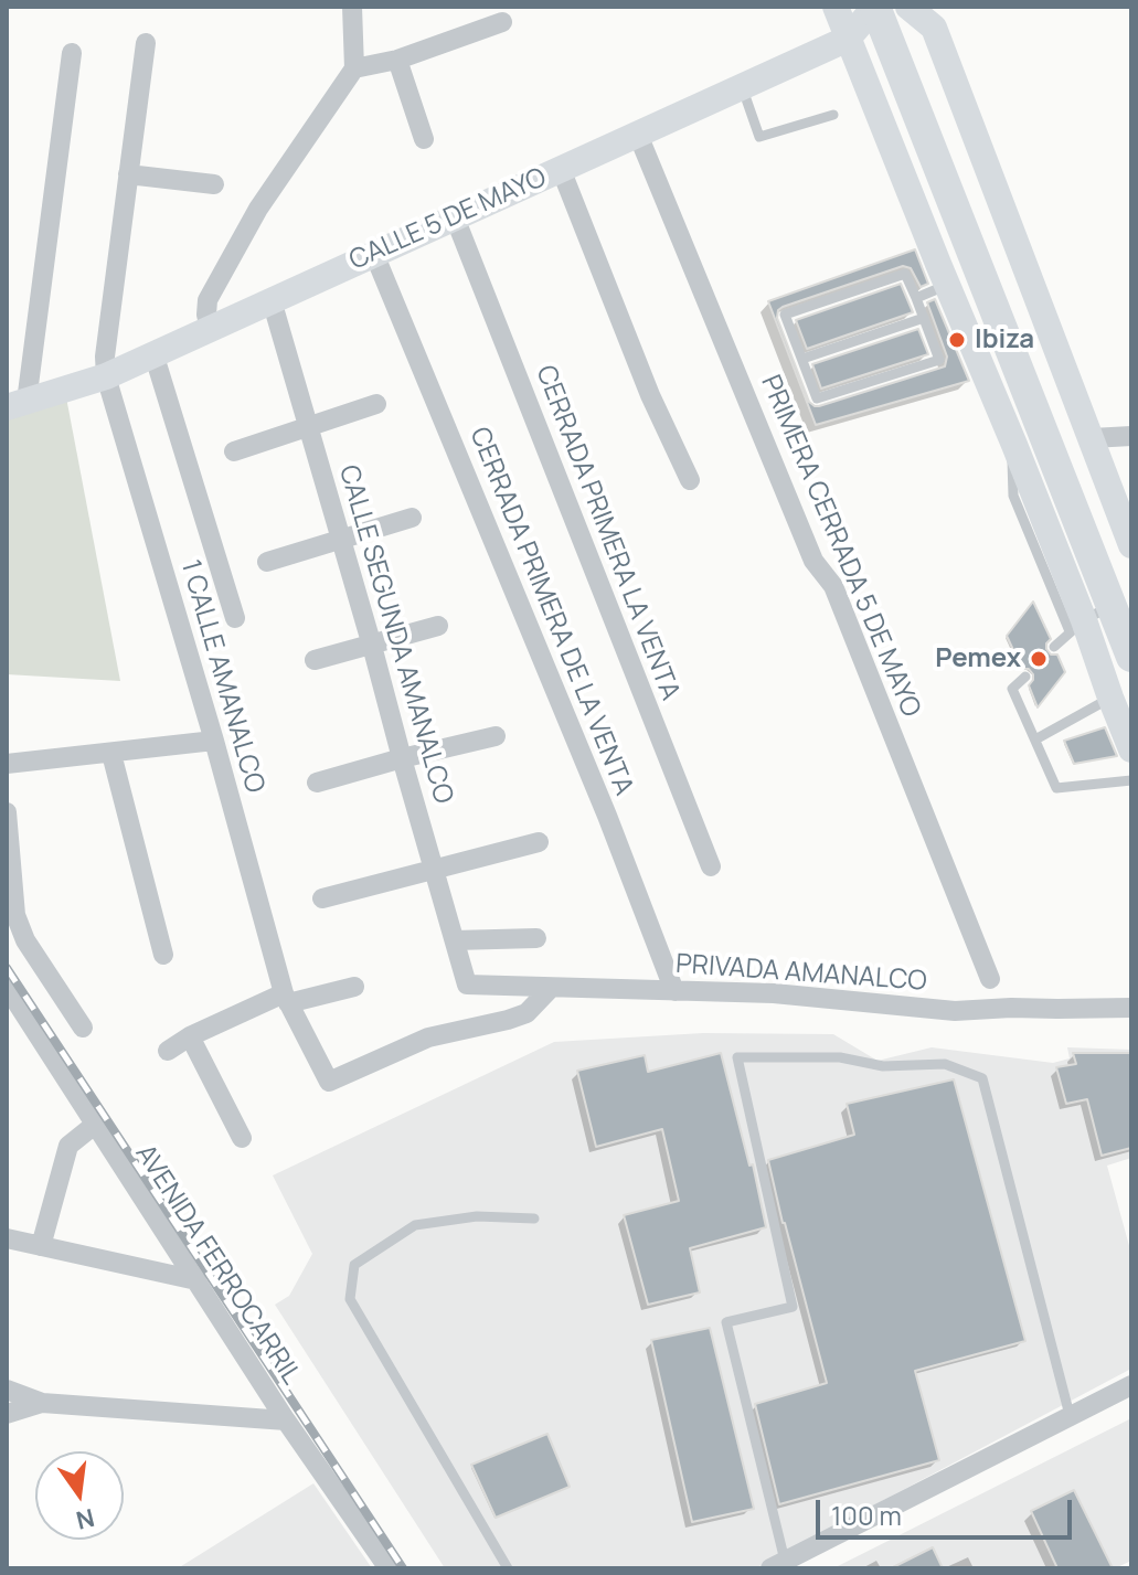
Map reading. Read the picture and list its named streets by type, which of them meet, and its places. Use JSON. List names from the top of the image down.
{
  "streets": {
    "main road": ["CALLE 5 DE MAYO"],
    "street": [
      "CERRADA PRIMERA LA VENTA",
      "PRIMERA CERRADA 5 DE MAYO",
      "CERRADA PRIMERA DE LA VENTA",
      "CALLE SEGUNDA AMANALCO",
      "1 CALLE AMANALCO",
      "PRIVADA AMANALCO",
      "AVENIDA FERROCARRIL"
    ]
  },
  "crossings": [
    ["CALLE 5 DE MAYO", "CERRADA PRIMERA LA VENTA"],
    ["CALLE 5 DE MAYO", "PRIMERA CERRADA 5 DE MAYO"],
    ["CALLE 5 DE MAYO", "CERRADA PRIMERA DE LA VENTA"],
    ["CALLE 5 DE MAYO", "CALLE SEGUNDA AMANALCO"],
    ["CALLE 5 DE MAYO", "1 CALLE AMANALCO"],
    ["CERRADA PRIMERA DE LA VENTA", "PRIVADA AMANALCO"],
    ["CALLE SEGUNDA AMANALCO", "PRIVADA AMANALCO"],
    ["1 CALLE AMANALCO", "PRIVADA AMANALCO"]
  ],
  "places": ["Ibiza", "Pemex"],
  "scale_bar": "100 m",
  "north": "bottom"
}
